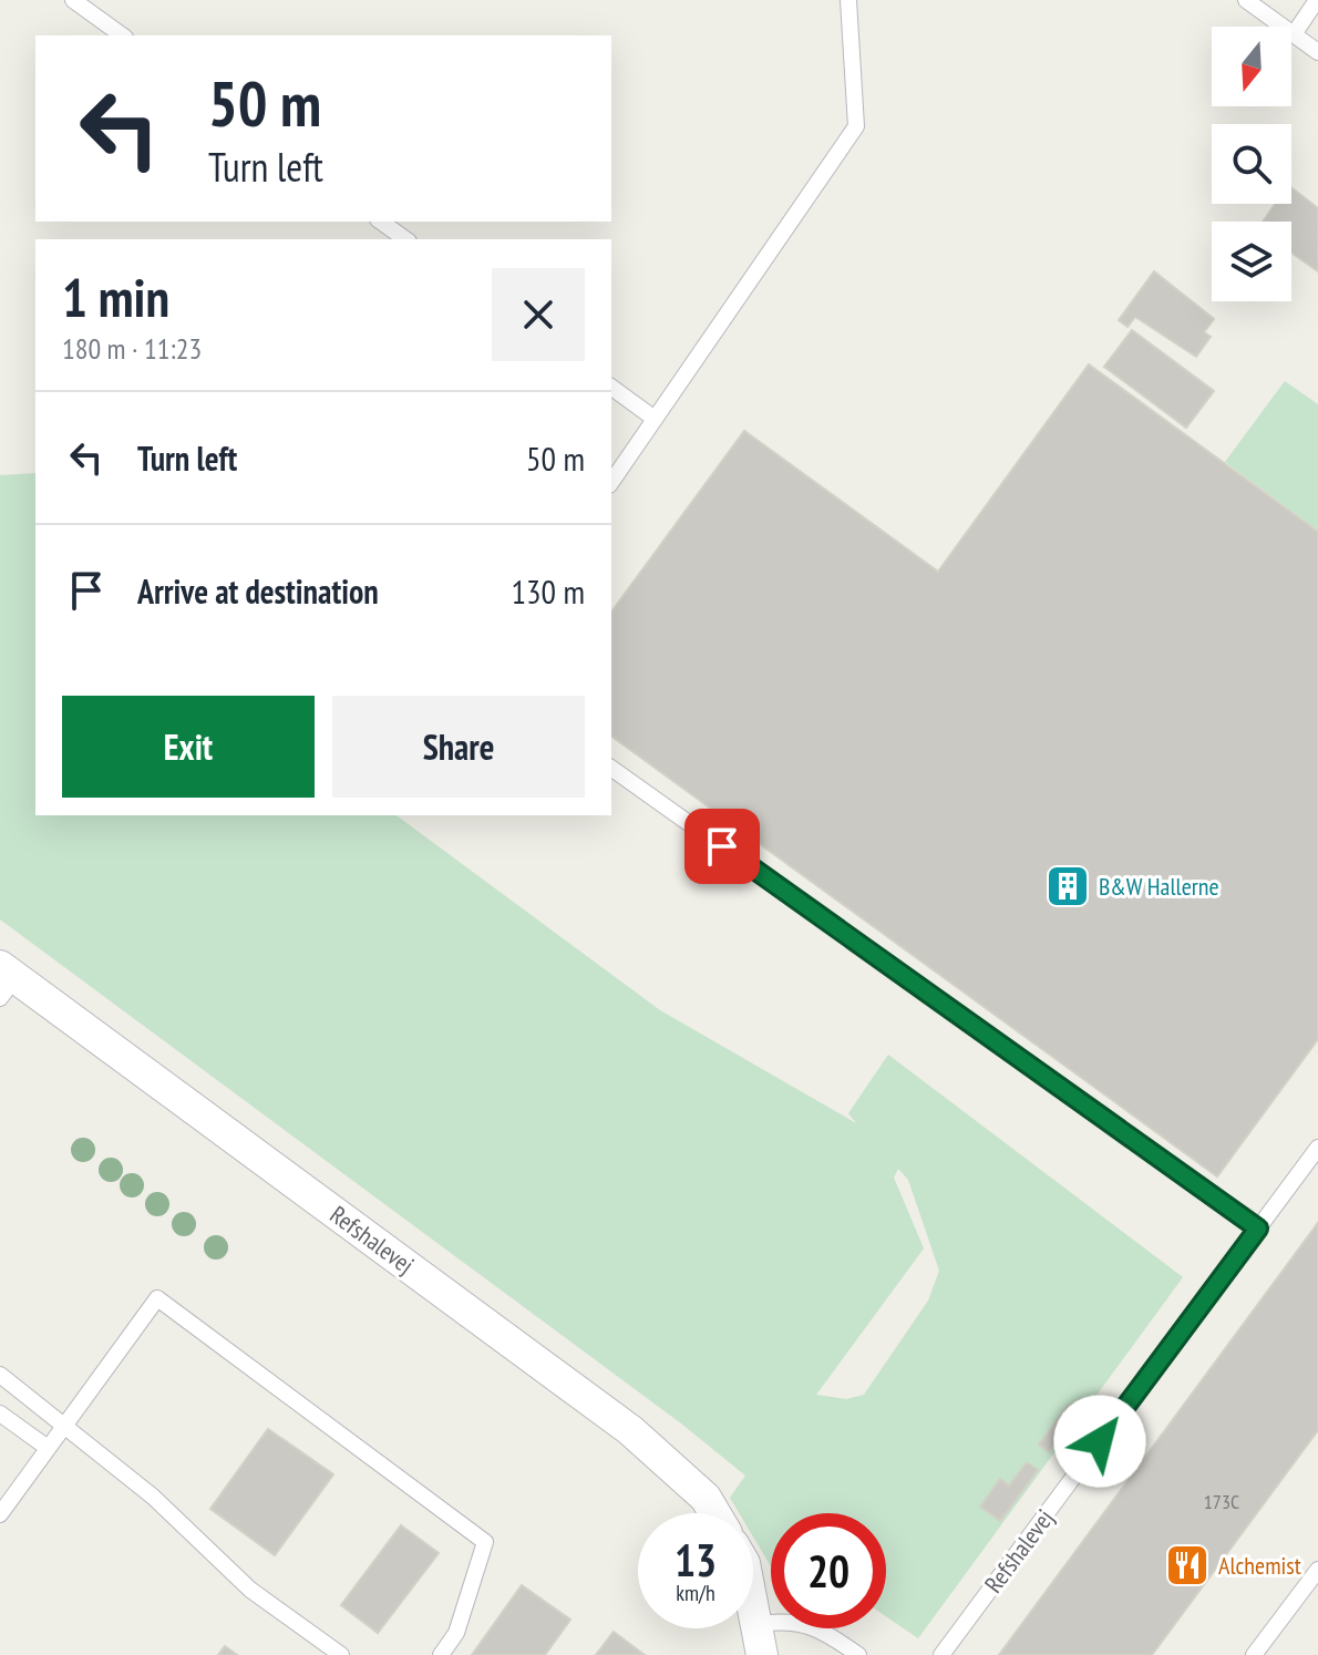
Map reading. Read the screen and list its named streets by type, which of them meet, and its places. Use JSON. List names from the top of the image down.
{
  "streets": {
    "street": ["Refshalevej"]
  },
  "places": {
    "building": ["B&W Hallerne"],
    "restaurant": ["Alchemist"]
  },
  "house_numbers": ["173C"],
  "north": "bottom",
  "page": {
    "turn": ["50 m", "Turn left"],
    "heading": ["1 min", "180 m · 11:23"],
    "list": [
      {
        "name": "Turn left",
        "value": "50 m"
      },
      {
        "name": "Arrive at destination",
        "value": "130 m"
      }
    ],
    "buttons": ["Exit", "Share"],
    "speed": "13 km/h",
    "limit": "20"
  }
}
